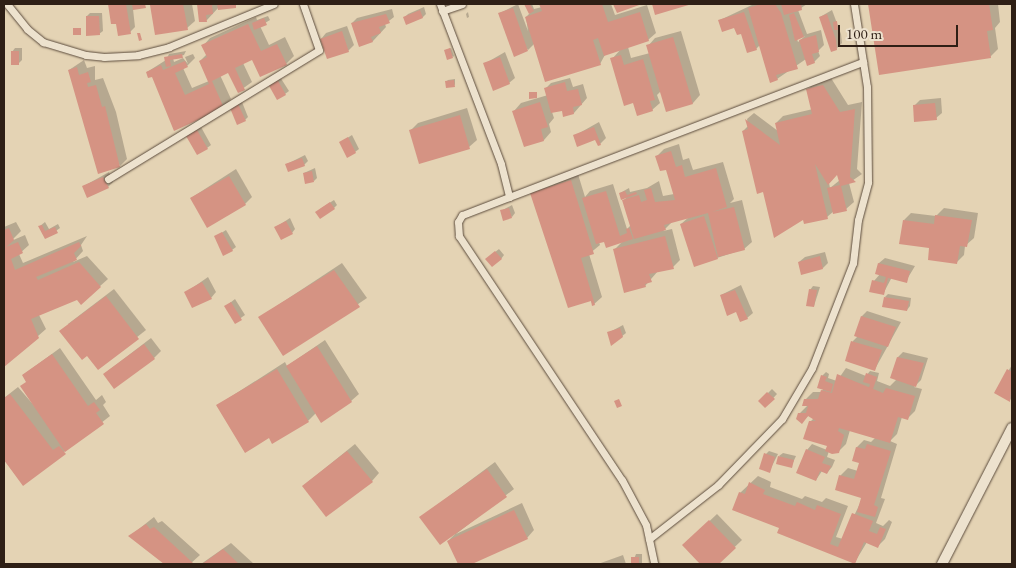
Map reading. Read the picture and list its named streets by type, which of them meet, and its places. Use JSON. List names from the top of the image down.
{
  "scale_bar": "100 m"
}
